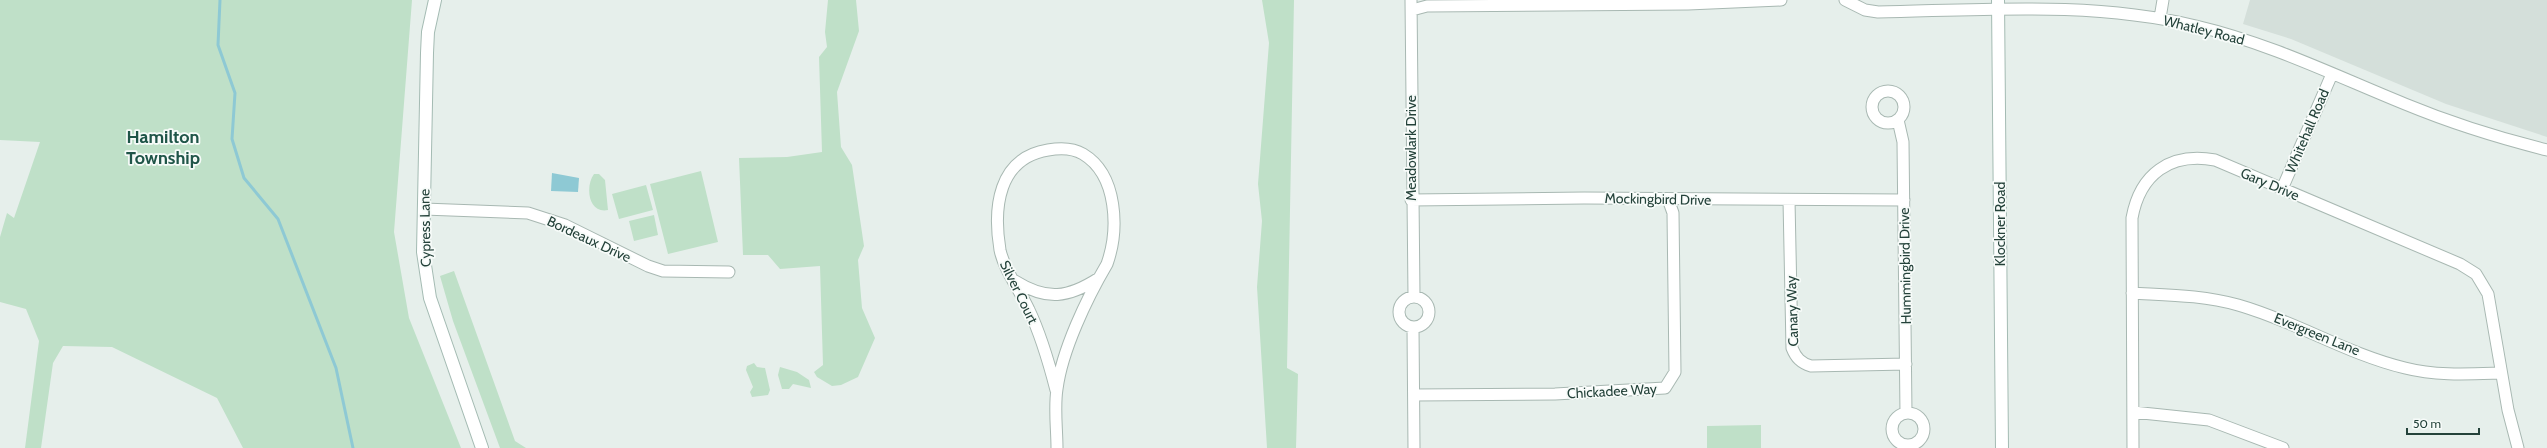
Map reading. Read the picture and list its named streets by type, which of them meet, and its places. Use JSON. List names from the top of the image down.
{
  "streets": {
    "street": [
      "Whatley Road",
      "Whitehall Road",
      "Meadowlark Drive",
      "Gary Drive",
      "Mockingbird Drive",
      "Klockner Road",
      "Cypress Lane",
      "Bordeaux Drive",
      "Hummingbird Drive",
      "Silver Court",
      "Canary Way",
      "Evergreen Lane",
      "Chickadee Way"
    ]
  },
  "crossings": [
    ["Whatley Road", "Whitehall Road"],
    ["Whatley Road", "Klockner Road"],
    ["Whitehall Road", "Gary Drive"],
    ["Meadowlark Drive", "Mockingbird Drive"],
    ["Gary Drive", "Evergreen Lane"],
    ["Mockingbird Drive", "Hummingbird Drive"],
    ["Mockingbird Drive", "Canary Way"],
    ["Mockingbird Drive", "Chickadee Way"],
    ["Cypress Lane", "Bordeaux Drive"],
    ["Hummingbird Drive", "Canary Way"]
  ],
  "districts": ["Hamilton Township"],
  "scale_bar": "50 m"
}
